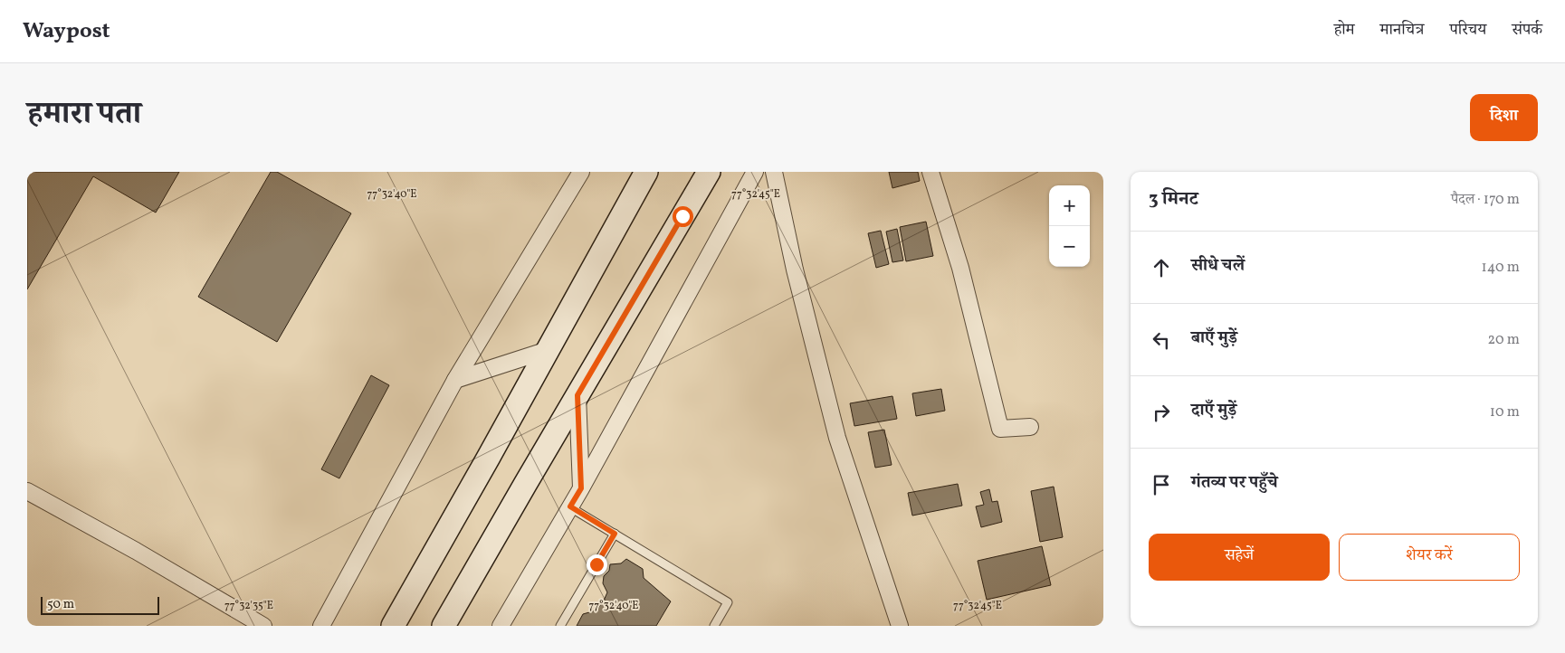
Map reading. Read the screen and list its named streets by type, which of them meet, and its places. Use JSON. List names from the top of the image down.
{
  "scale_bar": "50 m",
  "page": {
    "header": "Waypost",
    "nav": [
      "होम",
      "मानचित्र",
      "परिचय",
      "संपर्क"
    ],
    "title": "हमारा पता",
    "buttons": [
      "दिशा",
      ["सहेजें", "शेयर करें"]
    ],
    "heading": ["3 मिनट", "पैदल · 170 m"],
    "map_buttons": ["+", "−"],
    "list": [
      ["सीधे चलें", "140 m"],
      ["बाएँ मुड़ें", "20 m"],
      ["दाएँ मुड़ें", "10 m"],
      "गंतव्य पर पहुँचे"
    ],
    "scale": "50 m"
  },
  "coordinates": ["77°32'40\"E", "77°32'45\"E", "77°32'35\"E"]
}
